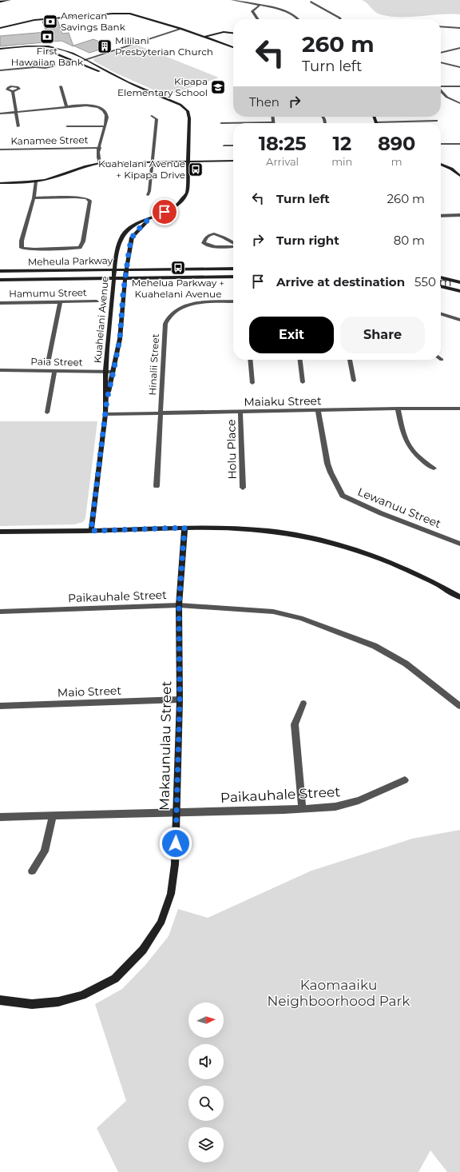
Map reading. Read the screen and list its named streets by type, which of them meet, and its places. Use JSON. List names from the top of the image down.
{
  "streets": {
    "street": [
      "Kanamee Street",
      "Meheula Parkway",
      "Hamumu Street",
      "Kuahelani Avenue",
      "Paia Street",
      "Hinalii Street",
      "Maiaku Street",
      "Holu Place",
      "Lewanuu Street",
      "Paikauhale Street",
      "Maio Street",
      "Makaunulau Street"
    ]
  },
  "crossings": [
    ["Meheula Parkway", "Kuahelani Avenue"],
    ["Kuahelani Avenue", "Paia Street"],
    ["Kuahelani Avenue", "Maiaku Street"],
    ["Hinalii Street", "Maiaku Street"],
    ["Maiaku Street", "Holu Place"],
    ["Maiaku Street", "Lewanuu Street"],
    ["Paikauhale Street", "Makaunulau Street"],
    ["Maio Street", "Makaunulau Street"]
  ],
  "parks": ["Kaomaaiku Neighboorhood Park"],
  "places": {
    "bank": ["American Savings Bank", "First Hawaiian Bank"],
    "building": ["Mililani Presbyterian Church"],
    "school or university": ["Kipapa Elementary School"],
    "bus stop": ["Kuahelani Avenue + Kipapa Drive", "Mehelua Parkway + Kuahelani Avenue"]
  },
  "north": "right",
  "page": {
    "turn": ["260 m", "Turn left"],
    "then": "Then",
    "eta": [
      "18:25",
      "Arrival",
      "12",
      "min",
      "890",
      "m"
    ],
    "list": [
      {
        "name": "Turn left",
        "value": "260 m"
      },
      {
        "name": "Turn right",
        "value": "80 m"
      },
      {
        "name": "Arrive at destination",
        "value": "550 m"
      }
    ],
    "buttons": ["Exit", "Share"]
  }
}
